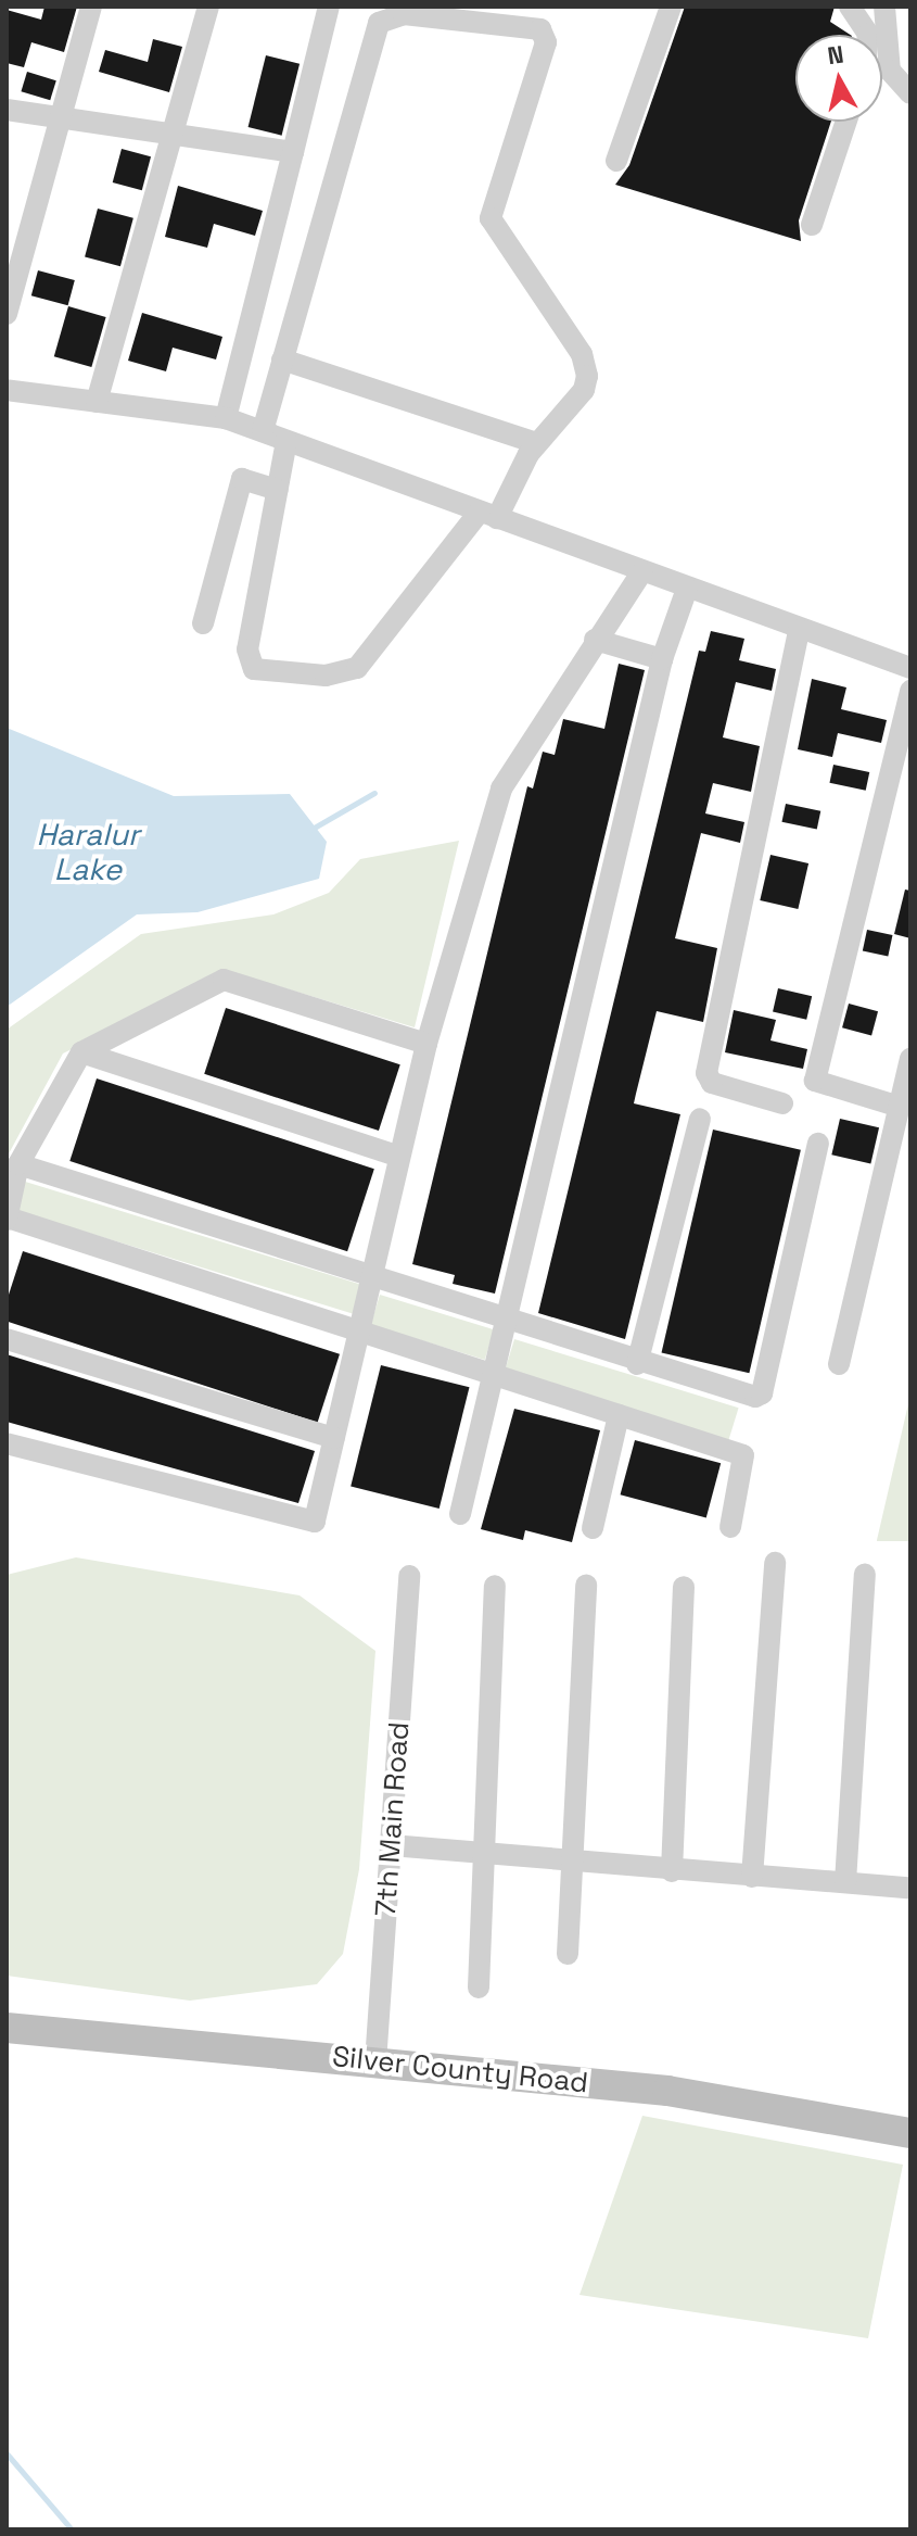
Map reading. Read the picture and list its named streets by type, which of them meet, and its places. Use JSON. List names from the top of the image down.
{
  "streets": {
    "street": ["7th Main Road", "Silver County Road"]
  },
  "crossings": [
    ["7th Main Road", "Silver County Road"]
  ],
  "water": ["Haralur Lake"],
  "north": "top"
}
